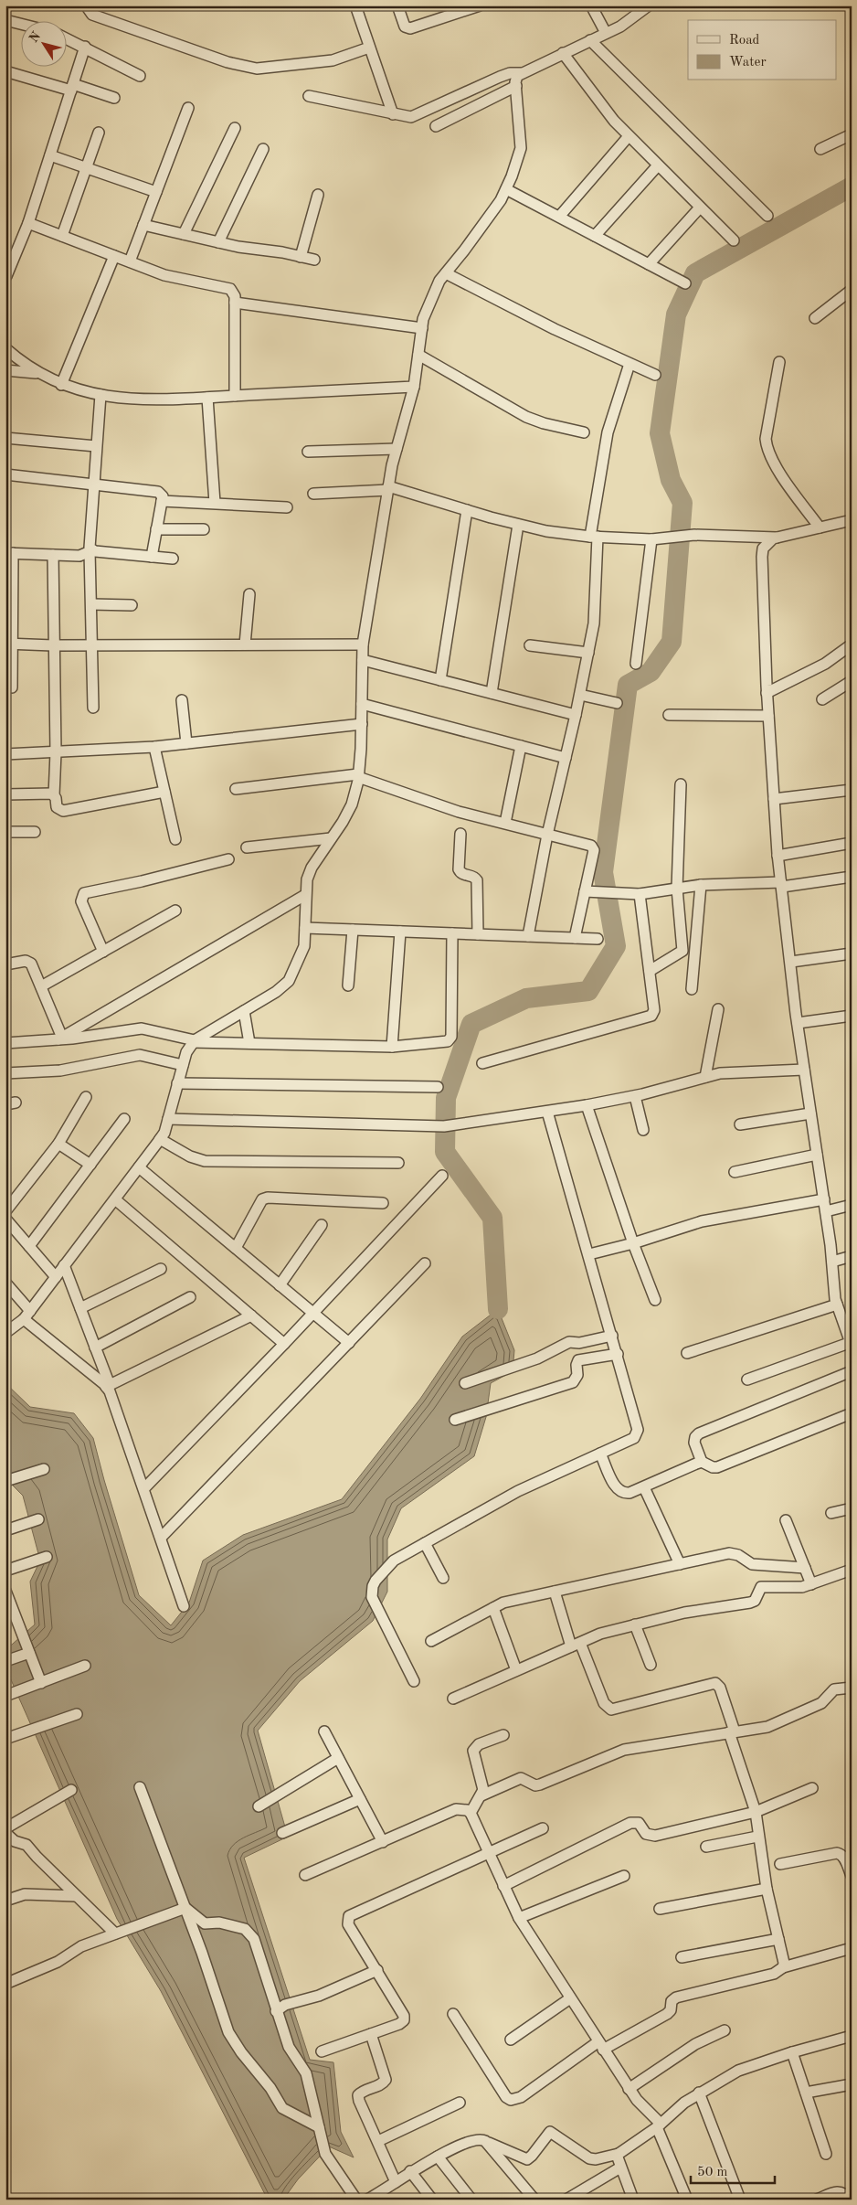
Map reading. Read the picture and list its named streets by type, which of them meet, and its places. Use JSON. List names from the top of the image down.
{
  "legend": ["Road", "Water"],
  "scale_bar": "50 m",
  "north": "top left"
}
